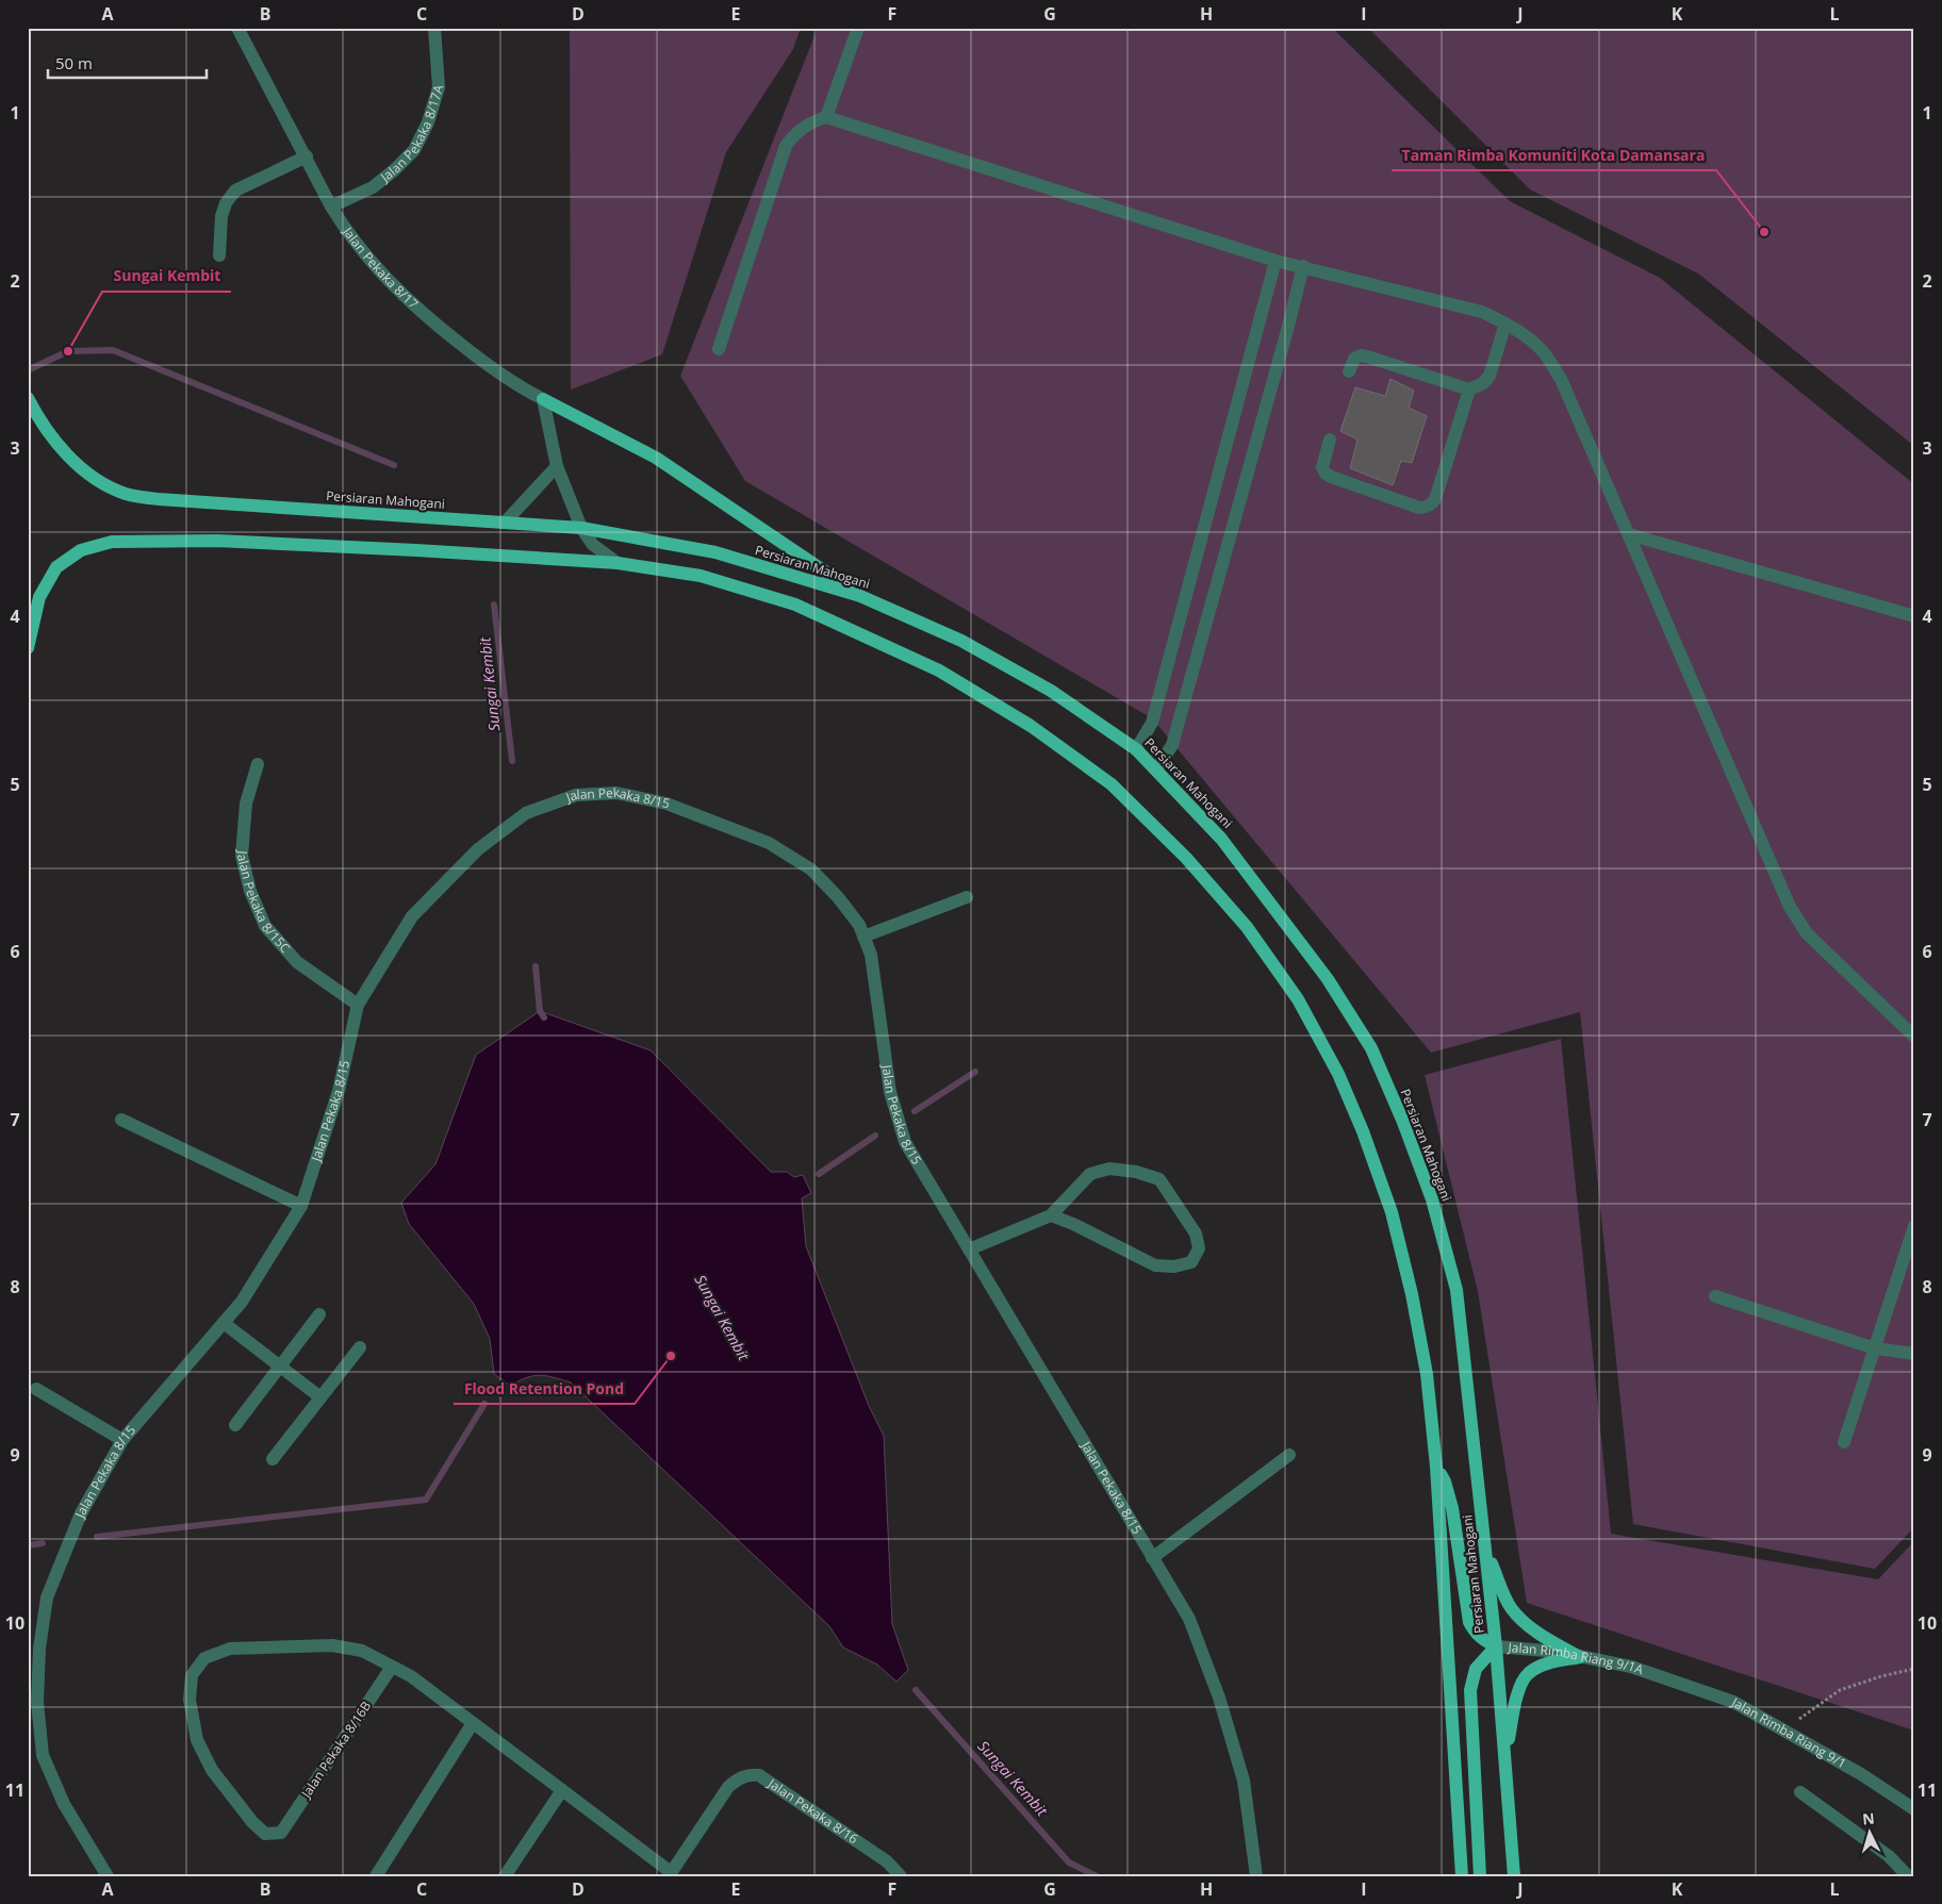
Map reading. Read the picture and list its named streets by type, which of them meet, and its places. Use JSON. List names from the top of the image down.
{
  "streets": {
    "main road": ["Persiaran Mahogani"],
    "street": [
      "Jalan Pekaka 8/17A",
      "Jalan Pekaka 8/17",
      "Jalan Pekaka 8/15",
      "Jalan Pekaka 8/15C",
      "Jalan Rimba Riang 9/1A",
      "Jalan Rimba Riang 9/1",
      "Jalan Pekaka 8/16B",
      "Jalan Pekaka 8/16"
    ]
  },
  "crossings": [
    ["Jalan Pekaka 8/17A", "Jalan Pekaka 8/17"],
    ["Persiaran Mahogani", "Jalan Rimba Riang 9/1A"],
    ["Jalan Pekaka 8/15", "Jalan Pekaka 8/15C"],
    ["Jalan Rimba Riang 9/1A", "Jalan Rimba Riang 9/1"]
  ],
  "water": ["Sungai Kembit"],
  "places": ["Taman Rimba Komuniti Kota Damansara", "Sungai Kembit", "Flood Retention Pond"],
  "scale_bar": "50 m",
  "north": "top",
  "grid": {
    "columns": [
      "A",
      "B",
      "C",
      "D",
      "E",
      "F",
      "G",
      "H",
      "I",
      "J",
      "K",
      "L"
    ],
    "rows": [
      "1",
      "2",
      "3",
      "4",
      "5",
      "6",
      "7",
      "8",
      "9",
      "10",
      "11"
    ]
  }
}
